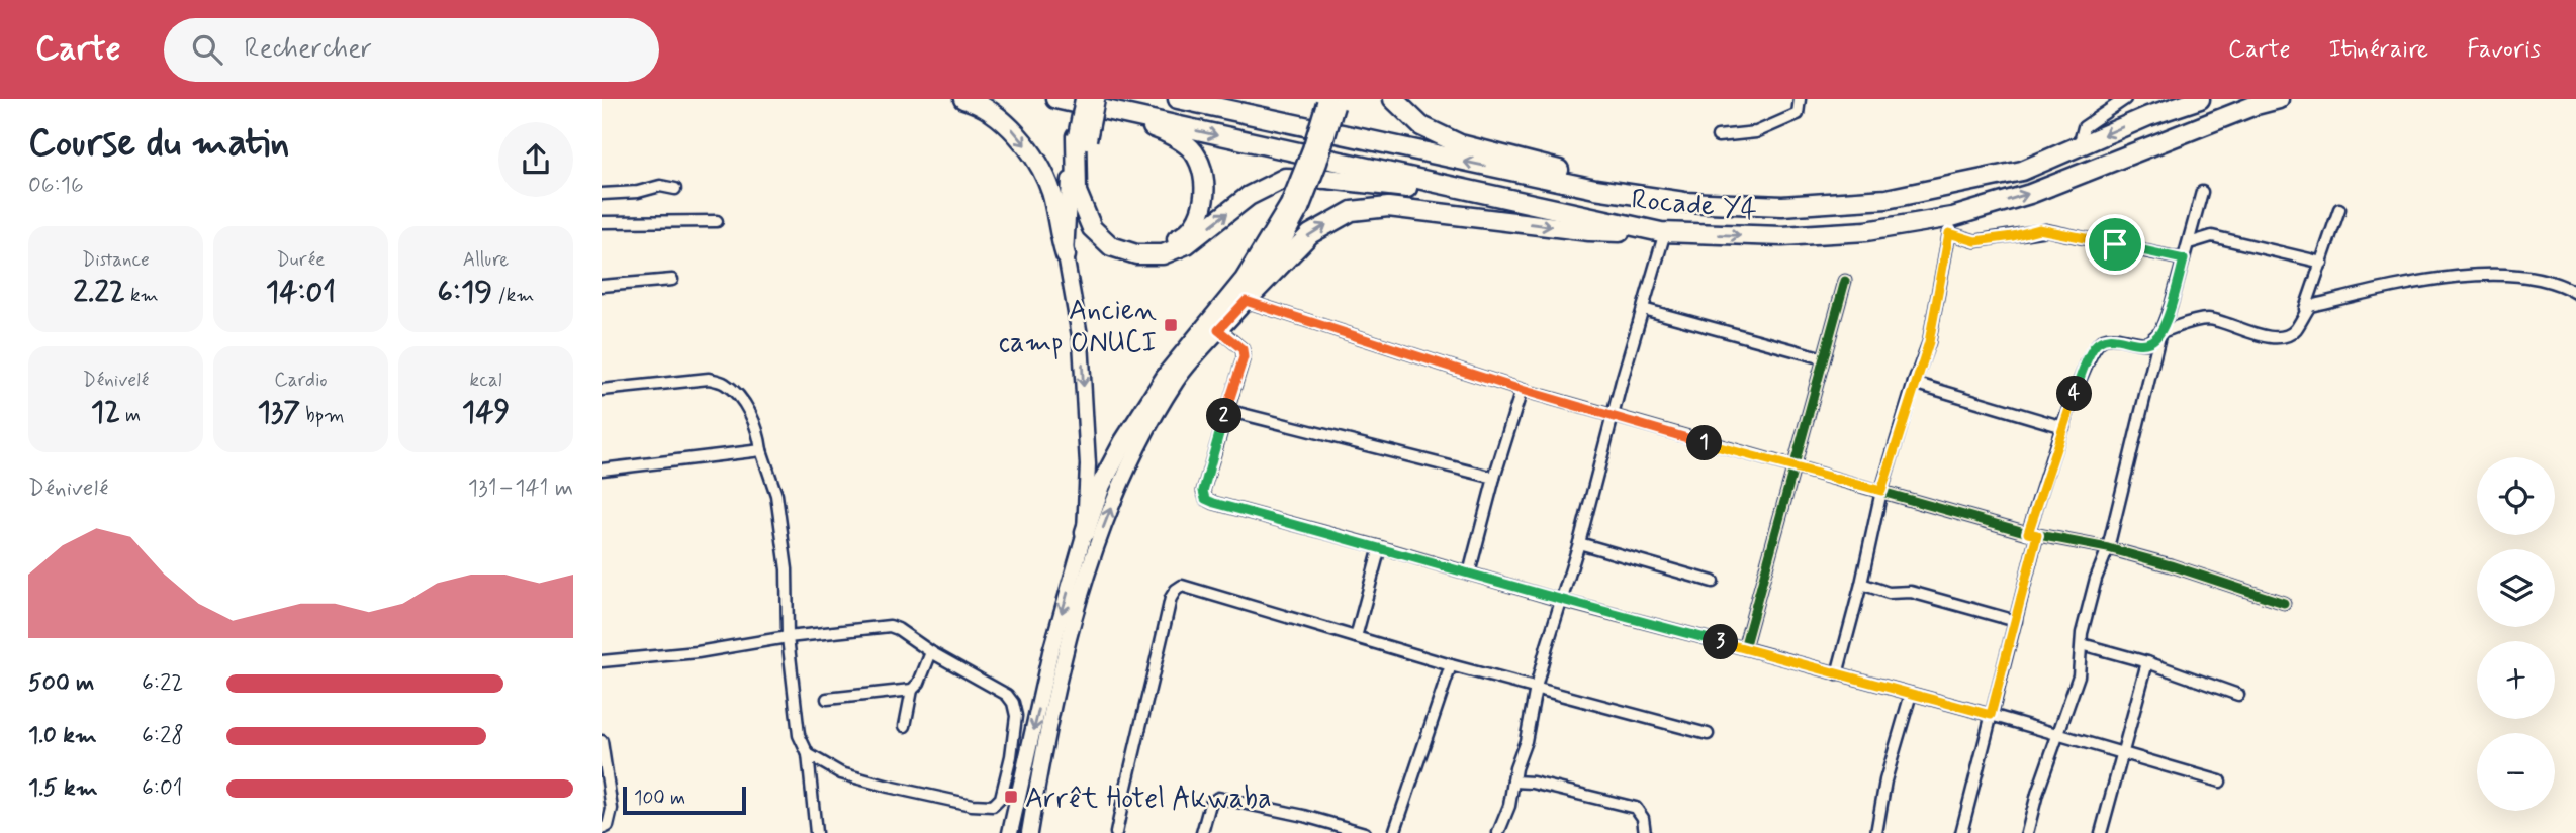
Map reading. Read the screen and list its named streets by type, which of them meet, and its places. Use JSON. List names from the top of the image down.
{
  "streets": {
    "highway": ["Rocade Y4"]
  },
  "places": {
    "transit": ["Ancien camp ONUCI", "Arrêt Hotel Akwaba"]
  },
  "scale_bar": "100 m",
  "page": {
    "header": "Carte",
    "search": "Rechercher",
    "nav": ["Carte", "Itinéraire", "Favoris"],
    "heading": ["Course du matin", "06:16"],
    "stats": [
      ["Distance", "2.22 km"],
      ["Durée", "14:01"],
      ["Allure", "6:19 /km"],
      ["Dénivelé", "12 m"],
      ["Cardio", "137 bpm"],
      ["kcal", "149"]
    ],
    "pins": [
      "4",
      "2",
      "1",
      "3"
    ],
    "map_buttons": ["+", "−"],
    "chart": ["Dénivelé", "131–141 m"],
    "list": [
      {
        "name": "500 m",
        "note": "6:22"
      },
      {
        "name": "1.0 km",
        "note": "6:28"
      },
      {
        "name": "1.5 km",
        "note": "6:01"
      }
    ],
    "scale": "100 m"
  }
}
